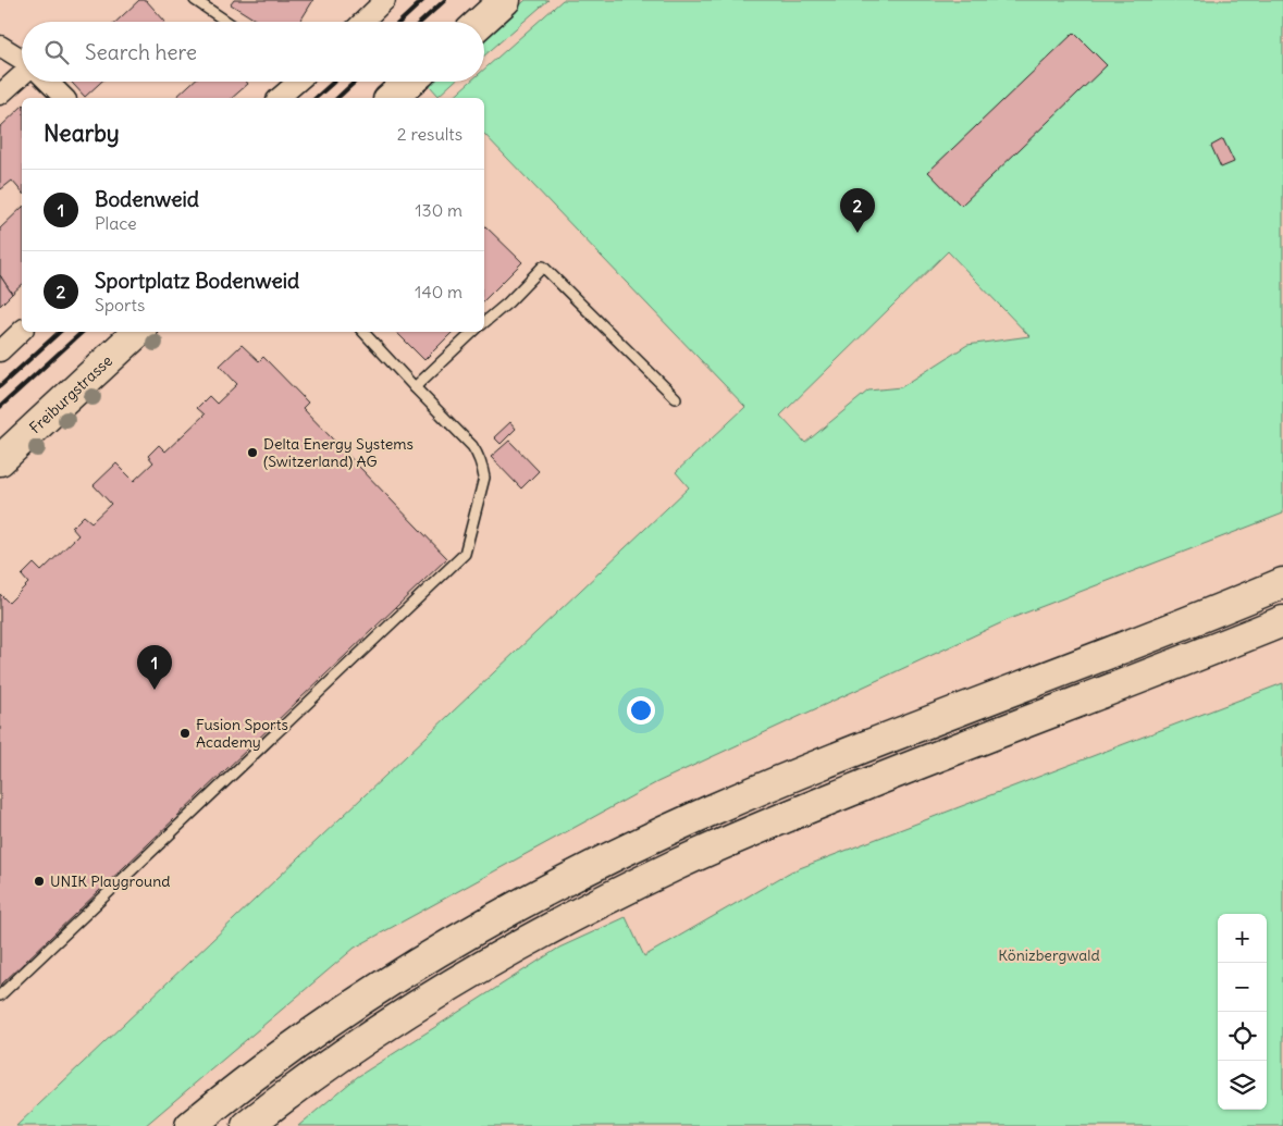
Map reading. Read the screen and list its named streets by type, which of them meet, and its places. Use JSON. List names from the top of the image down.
{
  "streets": {
    "main road": ["Freiburgstrasse"]
  },
  "parks": ["Könizbergwald"],
  "places": ["Delta Energy Systems (Switzerland) AG", "Fusion Sports Academy", "UNIK Playground"],
  "page": {
    "search": "Search here",
    "heading": ["Nearby", "2 results"],
    "list": [
      {
        "mark": "1",
        "name": "Bodenweid",
        "note": "Place",
        "value": "130 m"
      },
      {
        "mark": "2",
        "name": "Sportplatz Bodenweid",
        "note": "Sports",
        "value": "140 m"
      }
    ],
    "pins": ["2", "1"],
    "map_buttons": ["+", "−"]
  }
}
